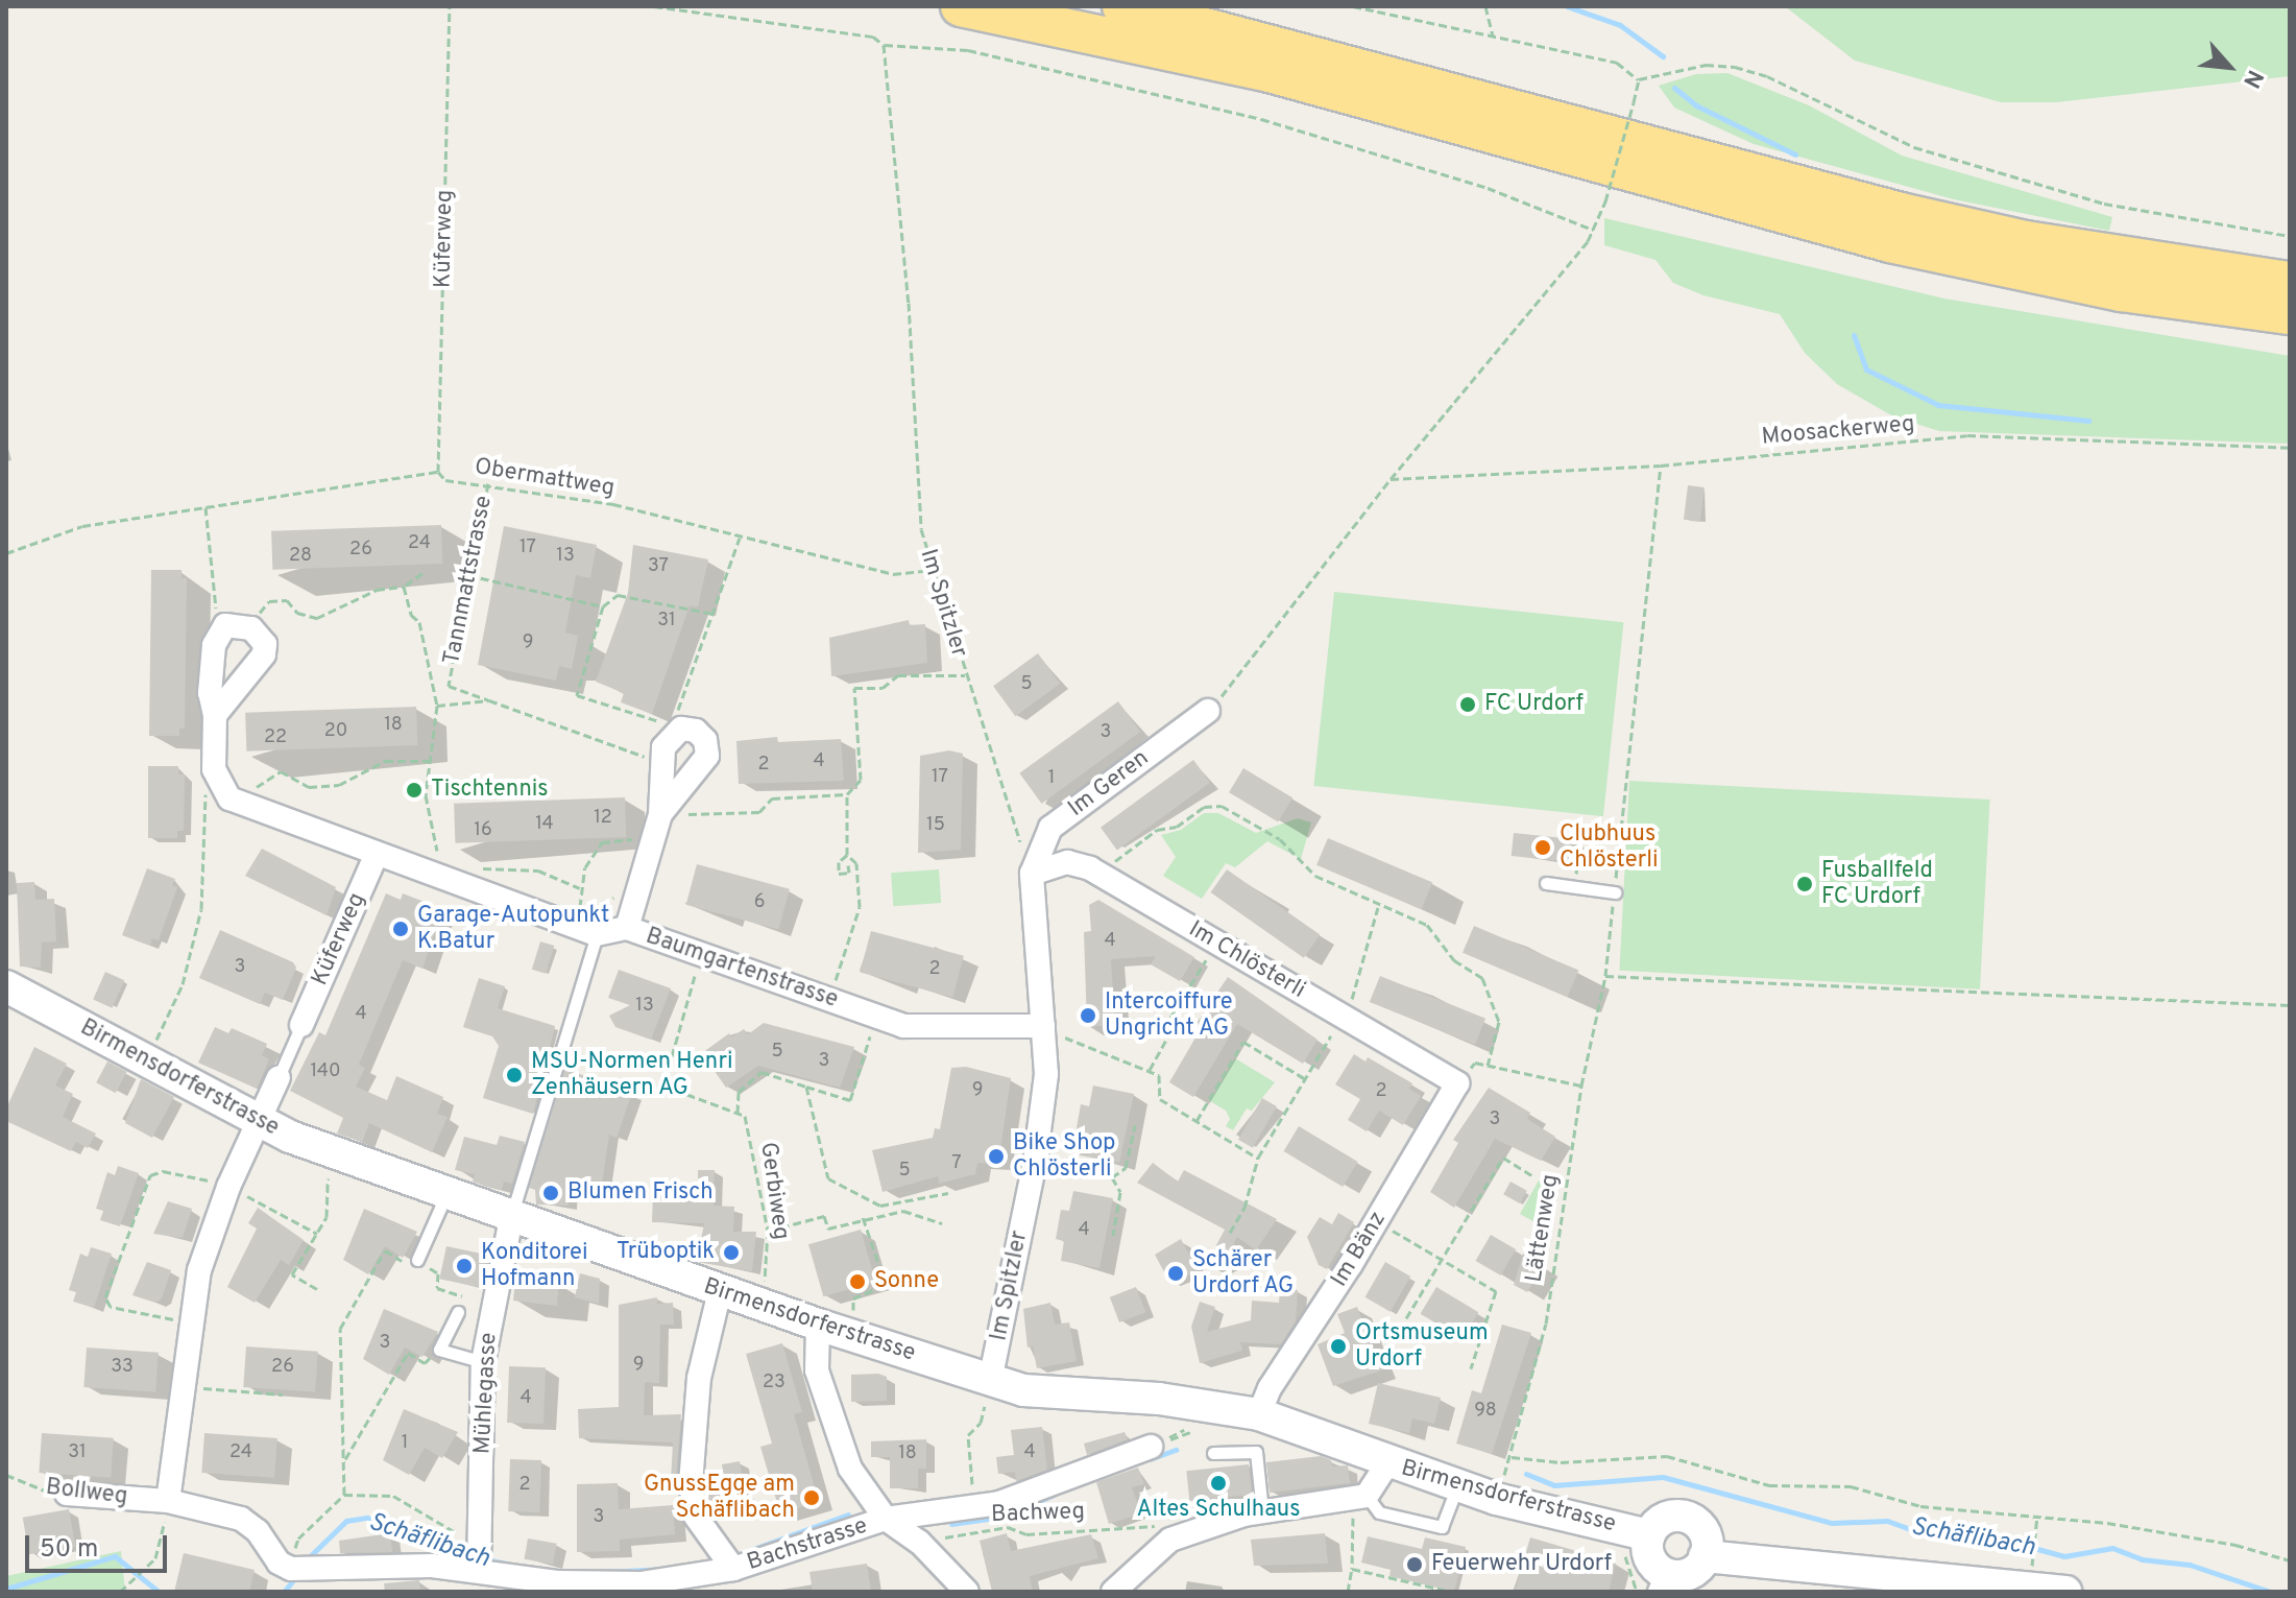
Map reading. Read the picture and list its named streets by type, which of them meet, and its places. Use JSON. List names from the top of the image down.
{
  "streets": {
    "main road": ["Birmensdorferstrasse"],
    "street": [
      "Küferweg",
      "Im Spitzler",
      "Im Geren",
      "Im Chlösterli",
      "Baumgartenstrasse",
      "Im Bänz",
      "Mühlegasse",
      "Bollweg",
      "Bachstrasse"
    ],
    "path": [
      "Moosackerweg",
      "Obermattweg",
      "Tannmattstrasse",
      "Gerbiweg",
      "Lättenweg",
      "Bachweg"
    ]
  },
  "crossings": [
    ["Küferweg", "Obermattweg"],
    ["Küferweg", "Birmensdorferstrasse"],
    ["Moosackerweg", "Lättenweg"],
    ["Obermattweg", "Tannmattstrasse"],
    ["Obermattweg", "Im Spitzler"],
    ["Im Spitzler", "Im Geren"],
    ["Im Spitzler", "Im Chlösterli"],
    ["Im Spitzler", "Baumgartenstrasse"],
    ["Im Spitzler", "Birmensdorferstrasse"],
    ["Im Geren", "Im Chlösterli"],
    ["Im Chlösterli", "Im Bänz"],
    ["Birmensdorferstrasse", "Im Bänz"],
    ["Birmensdorferstrasse", "Mühlegasse"],
    ["Mühlegasse", "Bachstrasse"]
  ],
  "water": ["Schäflibach"],
  "places": [
    "FC Urdorf",
    "Tischtennis",
    "Clubhuus Chlösterli",
    "Fusballfeld FC Urdorf",
    "Garage-Autopunkt K.Batur",
    "Intercoiffure Ungricht AG",
    "MSU-Normen Henri Zenhäusern AG",
    "Bike Shop Chlösterli",
    "Blumen Frisch",
    "Trüboptik",
    "Konditorei Hofmann",
    "Schärer Urdorf AG",
    "Sonne",
    "Ortsmuseum Urdorf",
    "Altes Schulhaus",
    "GnussEgge am Schäflibach",
    "Feuerwehr Urdorf"
  ],
  "house_numbers": [
    "24",
    "17",
    "26",
    "28",
    "13",
    "37",
    "31",
    "9",
    "5",
    "18",
    "20",
    "3",
    "22",
    "4",
    "2",
    "17",
    "1",
    "12",
    "14",
    "15",
    "16",
    "6",
    "4",
    "3",
    "2",
    "13",
    "4",
    "5",
    "3",
    "140",
    "9",
    "2",
    "3",
    "7",
    "5",
    "4",
    "3",
    "9",
    "33",
    "26",
    "23",
    "4",
    "98",
    "1",
    "31",
    "24",
    "4",
    "18",
    "2",
    "3"
  ],
  "scale_bar": "50 m",
  "north": "bottom right"
}
